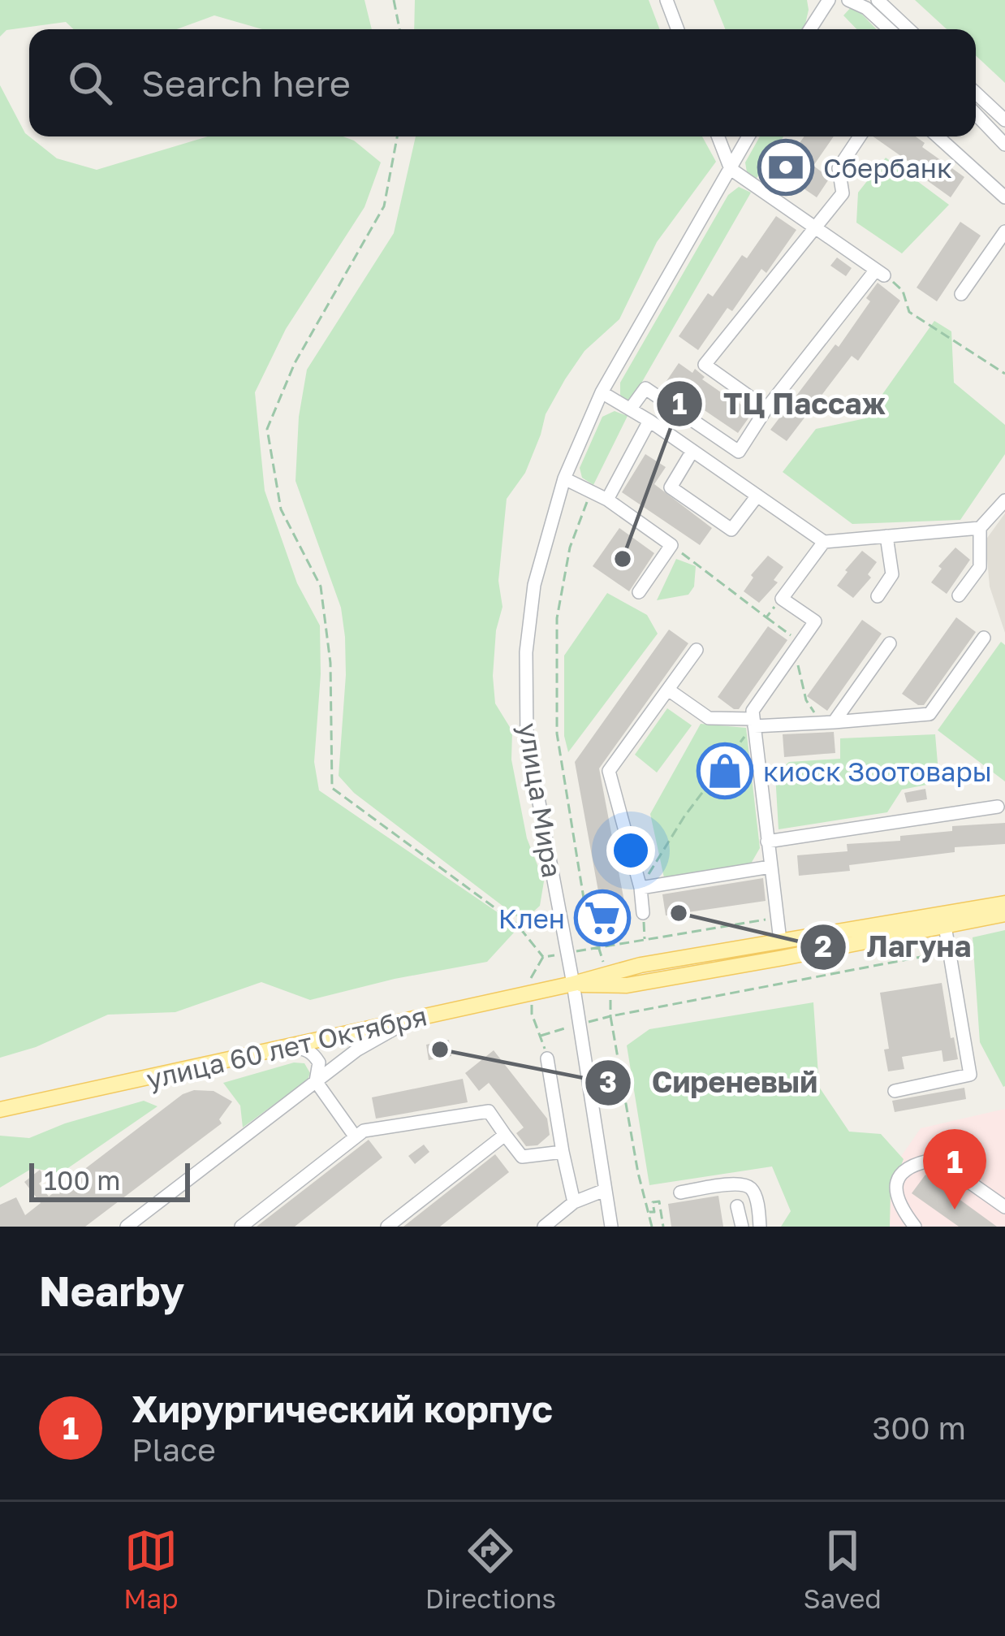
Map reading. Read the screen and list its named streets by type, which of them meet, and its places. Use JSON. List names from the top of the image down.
{
  "streets": {
    "main road": ["улица 60 лет Октября"],
    "street": ["улица Мира"]
  },
  "crossings": [
    ["улица Мира", "улица 60 лет Октября"]
  ],
  "places": {
    "bank": ["Сбербанк"],
    "other": ["ТЦ Пассаж", "Лагуна", "Сиреневый"],
    "shop": ["киоск Зоотовары"],
    "supermarket": ["Клен"]
  },
  "scale_bar": "100 m",
  "page": {
    "search": "Search here",
    "pins": "1",
    "scale": "100 m",
    "heading": "Nearby",
    "list": [
      {
        "mark": "1",
        "name": "Хирургический корпус",
        "note": "Place",
        "value": "300 m"
      }
    ],
    "nav": ["Map", "Directions", "Saved"]
  }
}
